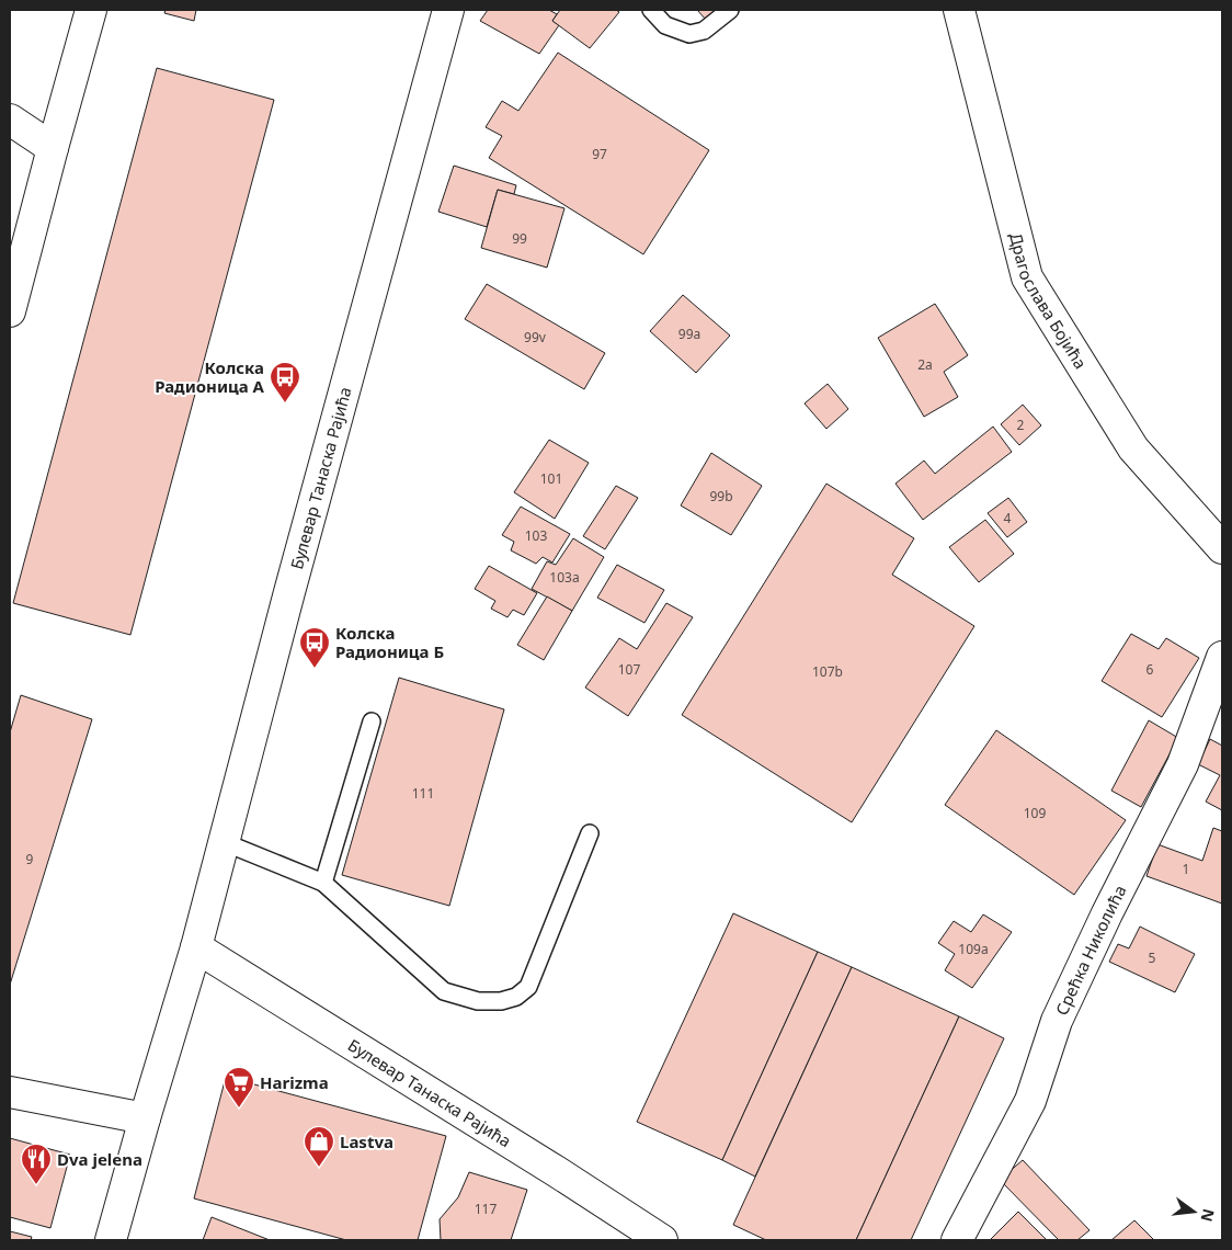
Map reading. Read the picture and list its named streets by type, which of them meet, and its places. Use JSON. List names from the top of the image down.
{
  "streets": {
    "street": ["Драгослава Бојића", "Булевар Танаска Рајића", "Срећка Николића"]
  },
  "places": {
    "bus stop": ["Колска Радионица А", "Колска Радионица Б"],
    "supermarket": ["Harizma"],
    "shop": ["Lastva"],
    "restaurant": ["Dva jelena"]
  },
  "house_numbers": [
    "97",
    "99",
    "99a",
    "99v",
    "2a",
    "2",
    "101",
    "99b",
    "4",
    "103",
    "103a",
    "107",
    "6",
    "107b",
    "111",
    "109",
    "9",
    "1",
    "109a",
    "5",
    "117"
  ],
  "north": "right"
}
